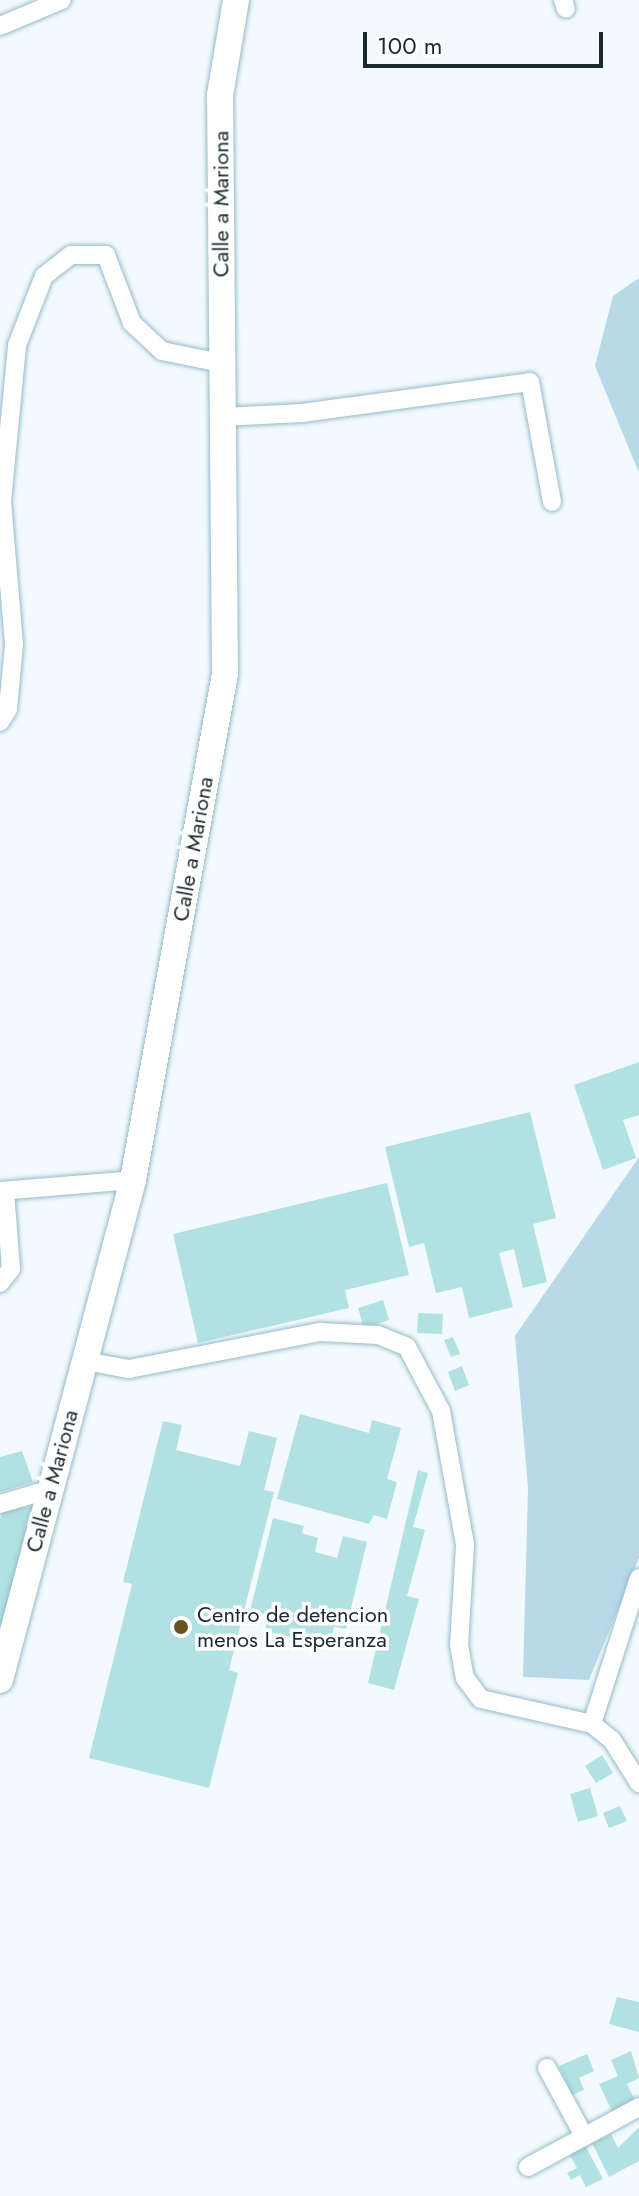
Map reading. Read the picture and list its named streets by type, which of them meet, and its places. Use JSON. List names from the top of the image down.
{
  "streets": {
    "main road": ["Calle a Mariona"]
  },
  "places": ["Centro de detencion menos La Esperanza"],
  "scale_bar": "100 m"
}
